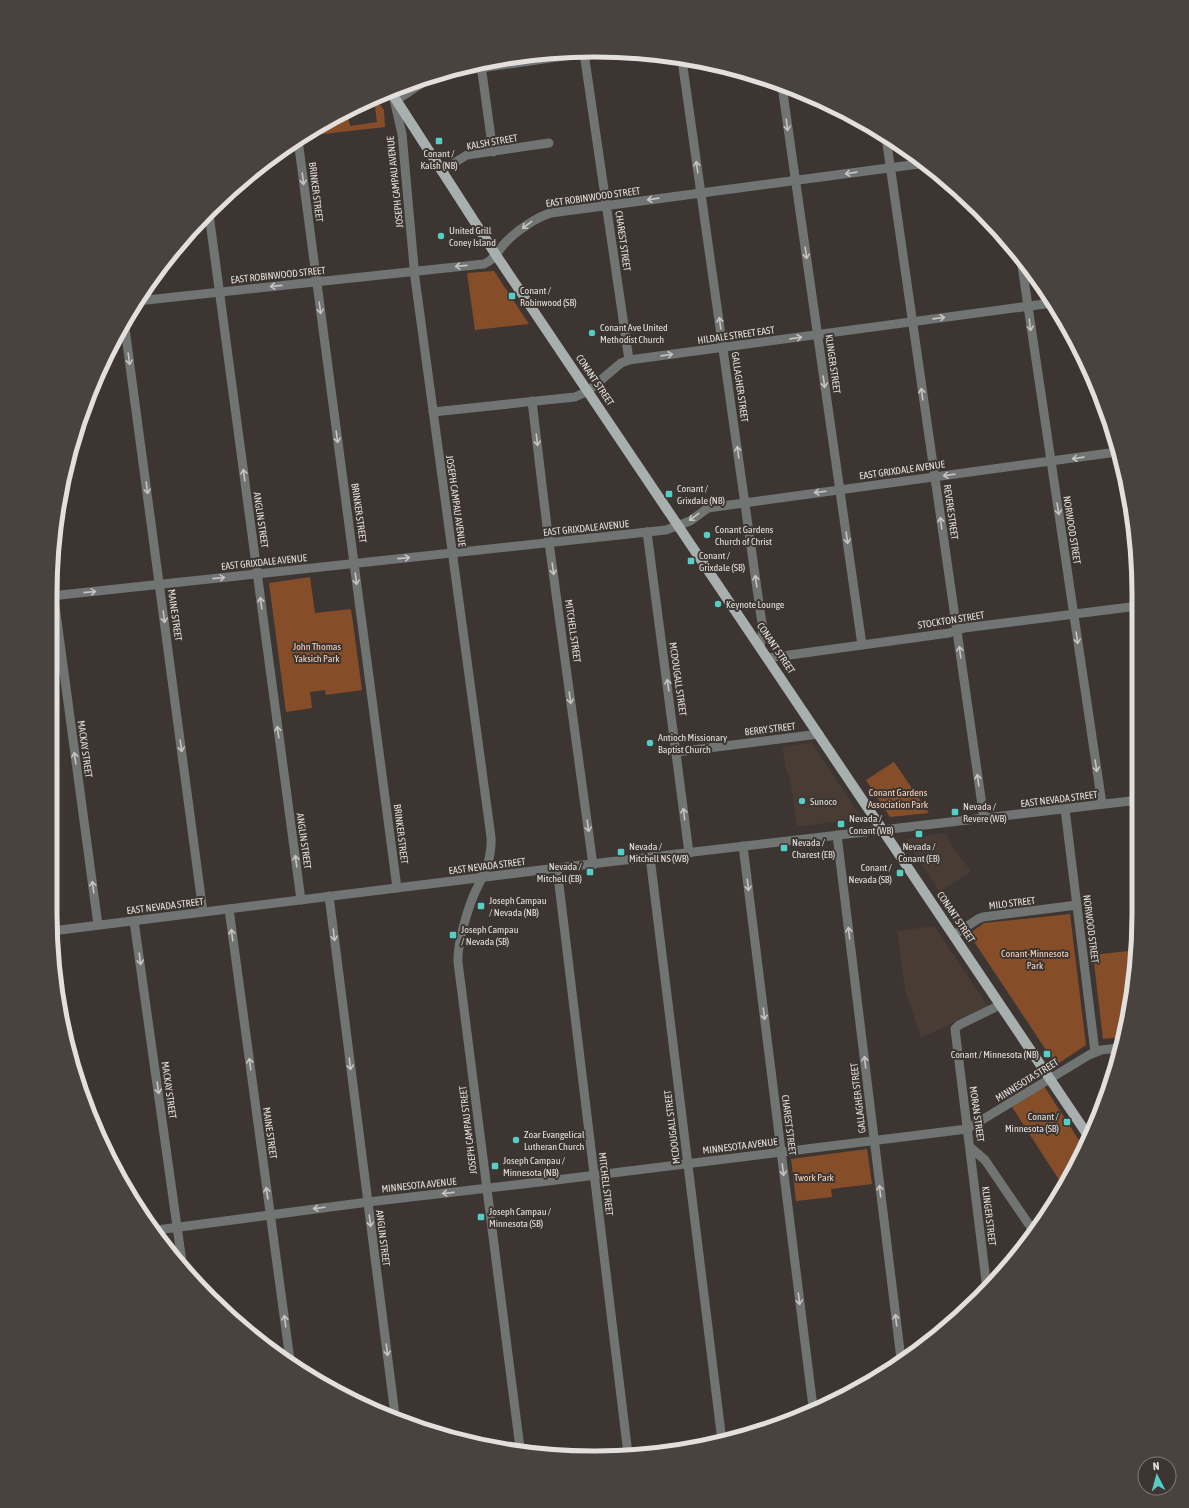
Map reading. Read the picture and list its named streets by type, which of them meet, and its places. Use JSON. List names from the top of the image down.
{
  "streets": {
    "main road": ["CONANT STREET"],
    "street": [
      "KALSH STREET",
      "JOSEPH CAMPAU AVENUE",
      "BRINKER STREET",
      "EAST ROBINWOOD STREET",
      "CHAREST STREET",
      "HILDALE STREET EAST",
      "KLINGER STREET",
      "GALLAGHER STREET",
      "EAST GRIXDALE AVENUE",
      "REVERE STREET",
      "ANGLIN STREET",
      "NORWOOD STREET",
      "MAINE STREET",
      "STOCKTON STREET",
      "MITCHELL STREET",
      "MCDOUGALL STREET",
      "BERRY STREET",
      "MACKAY STREET",
      "EAST NEVADA STREET",
      "MILO STREET",
      "MINNESOTA STREET",
      "MORAN STREET",
      "JOSEPH CAMPAU STREET",
      "MINNESOTA AVENUE"
    ]
  },
  "crossings": [
    ["KALSH STREET", "CONANT STREET"],
    ["JOSEPH CAMPAU AVENUE", "EAST ROBINWOOD STREET"],
    ["JOSEPH CAMPAU AVENUE", "HILDALE STREET EAST"],
    ["JOSEPH CAMPAU AVENUE", "CONANT STREET"],
    ["JOSEPH CAMPAU AVENUE", "EAST GRIXDALE AVENUE"],
    ["JOSEPH CAMPAU AVENUE", "EAST NEVADA STREET"],
    ["JOSEPH CAMPAU AVENUE", "JOSEPH CAMPAU STREET"],
    ["BRINKER STREET", "EAST ROBINWOOD STREET"],
    ["BRINKER STREET", "EAST GRIXDALE AVENUE"],
    ["BRINKER STREET", "EAST NEVADA STREET"],
    ["EAST ROBINWOOD STREET", "CHAREST STREET"],
    ["EAST ROBINWOOD STREET", "KLINGER STREET"],
    ["EAST ROBINWOOD STREET", "CONANT STREET"],
    ["EAST ROBINWOOD STREET", "GALLAGHER STREET"],
    ["EAST ROBINWOOD STREET", "REVERE STREET"],
    ["EAST ROBINWOOD STREET", "ANGLIN STREET"],
    ["CHAREST STREET", "HILDALE STREET EAST"],
    ["CHAREST STREET", "EAST NEVADA STREET"],
    ["CHAREST STREET", "MINNESOTA AVENUE"],
    ["HILDALE STREET EAST", "KLINGER STREET"],
    ["HILDALE STREET EAST", "CONANT STREET"],
    ["HILDALE STREET EAST", "GALLAGHER STREET"],
    ["HILDALE STREET EAST", "REVERE STREET"],
    ["HILDALE STREET EAST", "NORWOOD STREET"],
    ["HILDALE STREET EAST", "MITCHELL STREET"],
    ["KLINGER STREET", "EAST GRIXDALE AVENUE"],
    ["KLINGER STREET", "STOCKTON STREET"],
    ["KLINGER STREET", "MORAN STREET"],
    ["CONANT STREET", "GALLAGHER STREET"],
    ["CONANT STREET", "EAST GRIXDALE AVENUE"],
    ["CONANT STREET", "STOCKTON STREET"],
    ["CONANT STREET", "BERRY STREET"],
    ["CONANT STREET", "EAST NEVADA STREET"],
    ["CONANT STREET", "MILO STREET"],
    ["CONANT STREET", "MINNESOTA STREET"],
    ["CONANT STREET", "MORAN STREET"],
    ["GALLAGHER STREET", "EAST GRIXDALE AVENUE"],
    ["GALLAGHER STREET", "EAST NEVADA STREET"],
    ["GALLAGHER STREET", "MINNESOTA STREET"],
    ["GALLAGHER STREET", "MINNESOTA AVENUE"],
    ["EAST GRIXDALE AVENUE", "REVERE STREET"],
    ["EAST GRIXDALE AVENUE", "ANGLIN STREET"],
    ["EAST GRIXDALE AVENUE", "NORWOOD STREET"],
    ["EAST GRIXDALE AVENUE", "MAINE STREET"],
    ["EAST GRIXDALE AVENUE", "MITCHELL STREET"],
    ["EAST GRIXDALE AVENUE", "MCDOUGALL STREET"],
    ["REVERE STREET", "STOCKTON STREET"],
    ["REVERE STREET", "EAST NEVADA STREET"],
    ["ANGLIN STREET", "EAST NEVADA STREET"],
    ["ANGLIN STREET", "MINNESOTA AVENUE"],
    ["NORWOOD STREET", "STOCKTON STREET"],
    ["NORWOOD STREET", "EAST NEVADA STREET"],
    ["NORWOOD STREET", "MILO STREET"],
    ["NORWOOD STREET", "MINNESOTA STREET"],
    ["MAINE STREET", "EAST NEVADA STREET"],
    ["MAINE STREET", "MINNESOTA AVENUE"],
    ["MITCHELL STREET", "EAST NEVADA STREET"],
    ["MITCHELL STREET", "MINNESOTA AVENUE"],
    ["MCDOUGALL STREET", "BERRY STREET"],
    ["MCDOUGALL STREET", "EAST NEVADA STREET"],
    ["MCDOUGALL STREET", "MINNESOTA AVENUE"],
    ["MACKAY STREET", "EAST NEVADA STREET"],
    ["MACKAY STREET", "MINNESOTA AVENUE"],
    ["MINNESOTA STREET", "MORAN STREET"],
    ["MINNESOTA STREET", "MINNESOTA AVENUE"],
    ["JOSEPH CAMPAU STREET", "MINNESOTA AVENUE"]
  ],
  "one_way": [
    "BRINKER STREET",
    "EAST ROBINWOOD STREET",
    "CHAREST STREET",
    "HILDALE STREET EAST",
    "KLINGER STREET",
    "GALLAGHER STREET",
    "REVERE STREET",
    "NORWOOD STREET",
    "MITCHELL STREET",
    "MCDOUGALL STREET"
  ],
  "parks": [
    "John Thomas Yaksich Park",
    "Conant Gardens Association Park",
    "Conant-Minnesota Park",
    "Twork Park"
  ],
  "places": {
    "transit": [
      "Conant / Kalsh (NB)",
      "Conant / Robinwood (SB)",
      "Conant / Grixdale (NB)",
      "Conant / Grixdale (SB)",
      "Nevada / Revere (WB)",
      "Nevada / Conant (WB)",
      "Nevada / Conant (EB)",
      "Nevada / Charest (EB)",
      "Nevada / Mitchell NS (WB)",
      "Nevada / Mitchell (EB)",
      "Conant / Nevada (SB)",
      "Joseph Campau / Nevada (NB)",
      "Joseph Campau / Nevada (SB)",
      "Conant / Minnesota (NB)",
      "Conant / Minnesota (SB)",
      "Joseph Campau / Minnesota (NB)",
      "Joseph Campau / Minnesota (SB)"
    ],
    "other": [
      "United Grill Coney Island",
      "Conant Ave United Methodist Church",
      "Conant Gardens Church of Christ",
      "Keynote Lounge",
      "Antioch Missionary Baptist Church",
      "Sunoco",
      "Zoar Evangelical Lutheran Church"
    ]
  },
  "north": "top"
}
